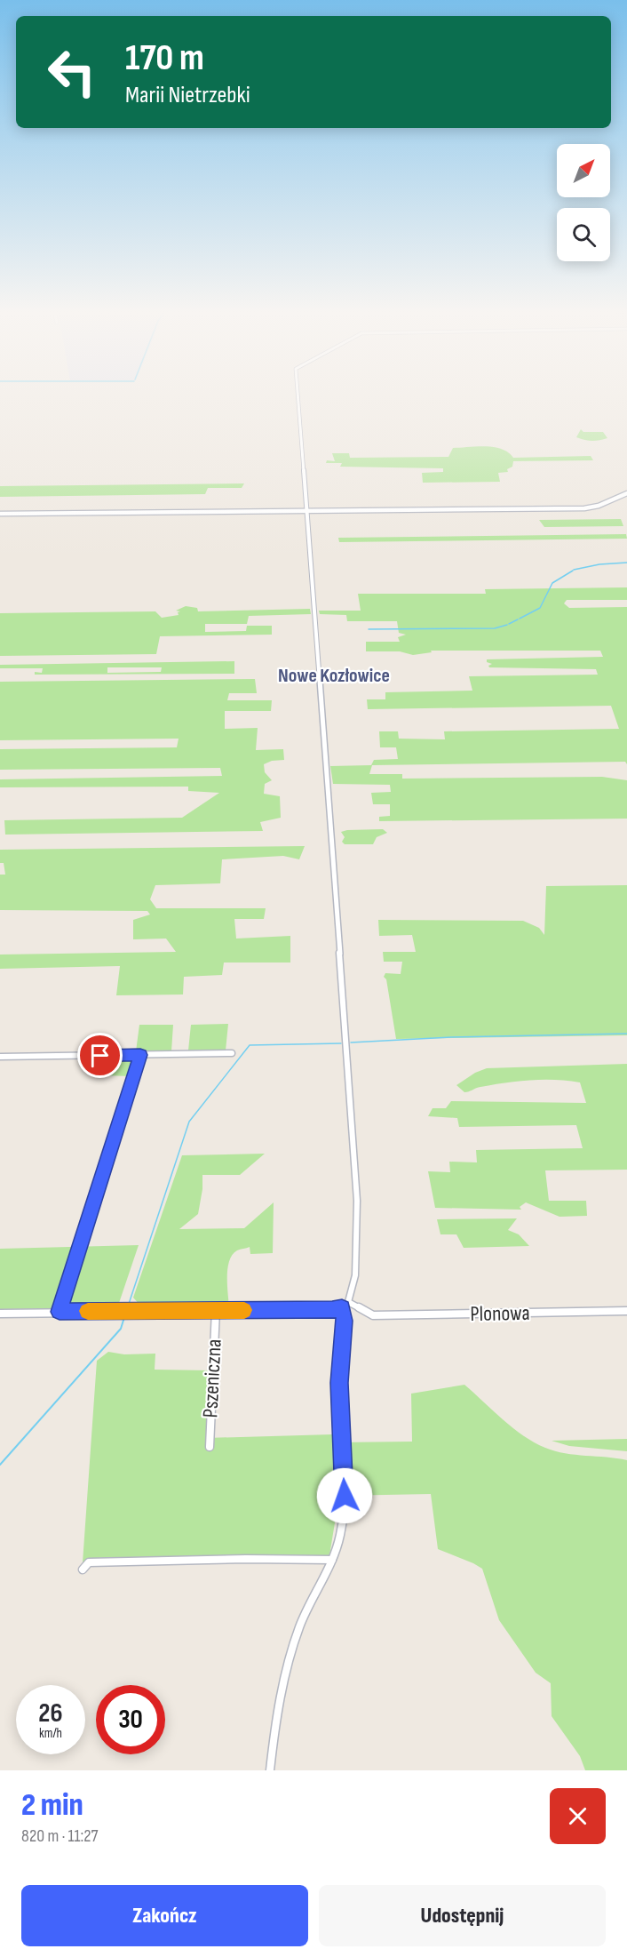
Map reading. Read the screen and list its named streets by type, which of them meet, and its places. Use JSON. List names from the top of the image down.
{
  "streets": {
    "street": ["Plonowa", "Pszeniczna"]
  },
  "districts": ["Nowe Kozłowice"],
  "north": "top right",
  "page": {
    "turn": ["170 m", "Marii Nietrzebki"],
    "speed": "26 km/h",
    "limit": "30",
    "heading": ["2 min", "820 m · 11:27"],
    "buttons": ["Zakończ", "Udostępnij"]
  }
}
